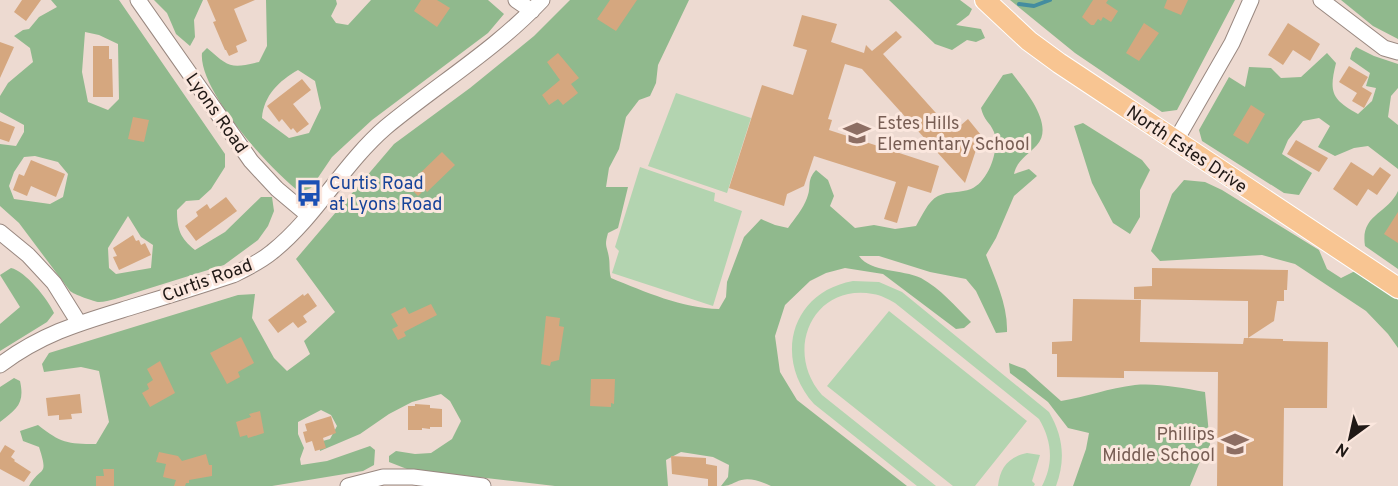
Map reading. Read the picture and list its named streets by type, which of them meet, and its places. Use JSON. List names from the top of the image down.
{
  "streets": {
    "main road": ["North Estes Drive"],
    "street": ["Lyons Road", "Curtis Road"]
  },
  "crossings": [
    ["Lyons Road", "Curtis Road"]
  ],
  "places": {
    "school or university": ["Estes Hills Elementary School", "Phillips Middle School"],
    "bus stop": ["Curtis Road at Lyons Road"]
  },
  "north": "bottom left"
}
